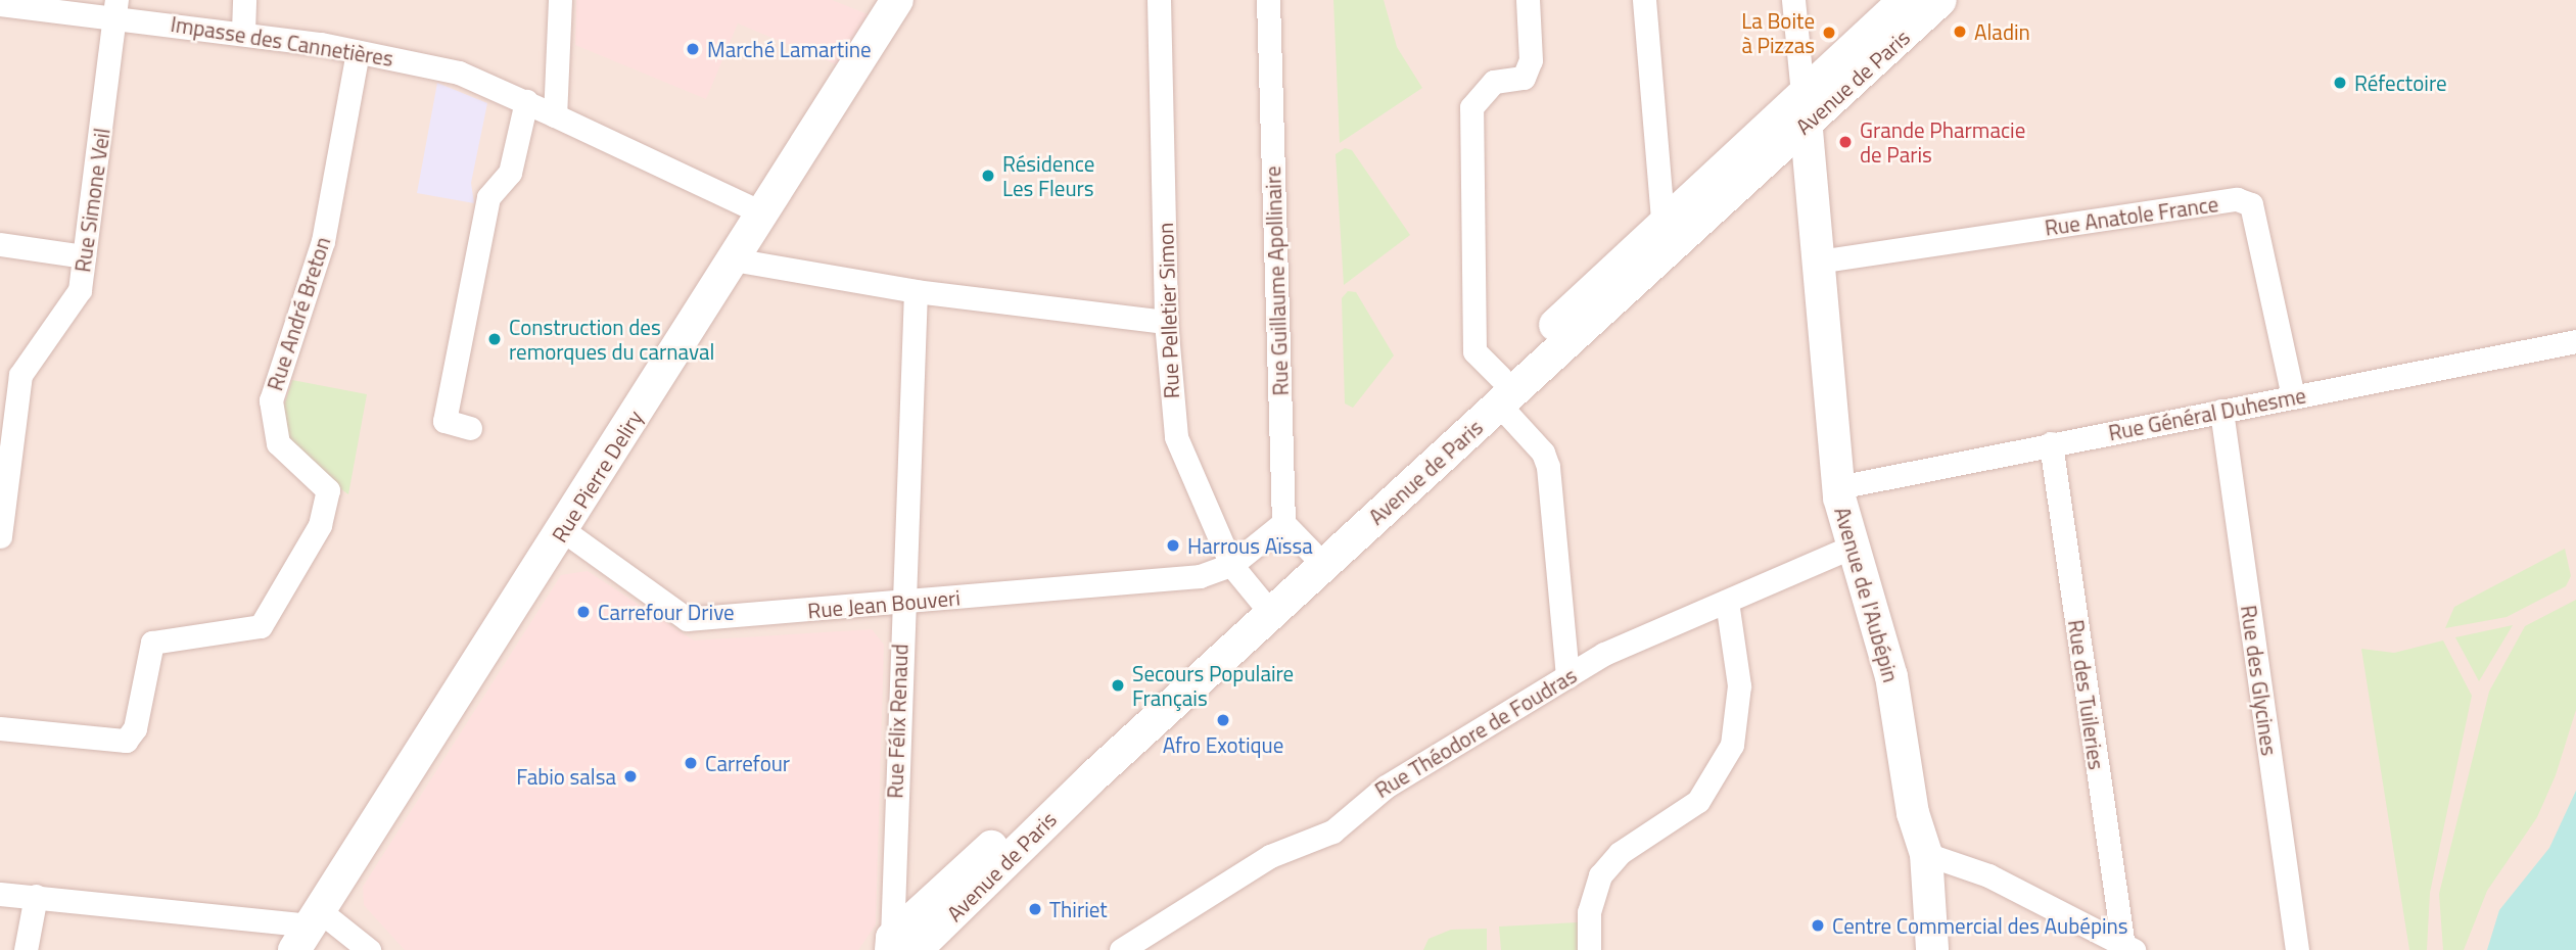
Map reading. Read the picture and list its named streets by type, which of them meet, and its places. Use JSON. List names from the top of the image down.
{
  "streets": {
    "main road": ["Avenue de Paris", "Rue Pierre Deliry", "Avenue de l'Aubépin"],
    "street": [
      "Impasse des Cannetières",
      "Rue Simone Veil",
      "Rue Anatole France",
      "Rue Guillaume Apollinaire",
      "Rue Pelletier Simon",
      "Rue André Breton",
      "Rue Général Duhesme",
      "Rue Jean Bouveri",
      "Rue des Glycines",
      "Rue des Tuileries",
      "Rue Félix Renaud",
      "Rue Théodore de Foudras"
    ]
  },
  "crossings": [
    ["Impasse des Cannetières", "Rue Simone Veil"],
    ["Impasse des Cannetières", "Rue André Breton"],
    ["Impasse des Cannetières", "Rue Pierre Deliry"],
    ["Avenue de Paris", "Rue Pelletier Simon"],
    ["Avenue de Paris", "Avenue de l'Aubépin"],
    ["Avenue de Paris", "Rue Félix Renaud"],
    ["Rue Anatole France", "Rue Général Duhesme"],
    ["Rue Anatole France", "Avenue de l'Aubépin"],
    ["Rue Pelletier Simon", "Rue Jean Bouveri"],
    ["Rue Général Duhesme", "Avenue de l'Aubépin"],
    ["Rue Général Duhesme", "Rue des Glycines"],
    ["Rue Général Duhesme", "Rue des Tuileries"],
    ["Rue Pierre Deliry", "Rue Jean Bouveri"],
    ["Avenue de l'Aubépin", "Rue Théodore de Foudras"],
    ["Rue Jean Bouveri", "Rue Félix Renaud"]
  ],
  "places": [
    "Aladin",
    "La Boite à Pizzas",
    "Marché Lamartine",
    "Réfectoire",
    "Grande Pharmacie de Paris",
    "Résidence Les Fleurs",
    "Construction des remorques du carnaval",
    "Harrous Aïssa",
    "Carrefour Drive",
    "Secours Populaire Français",
    "Afro Exotique",
    "Carrefour",
    "Fabio salsa",
    "Thiriet",
    "Centre Commercial des Aubépins"
  ]
}
